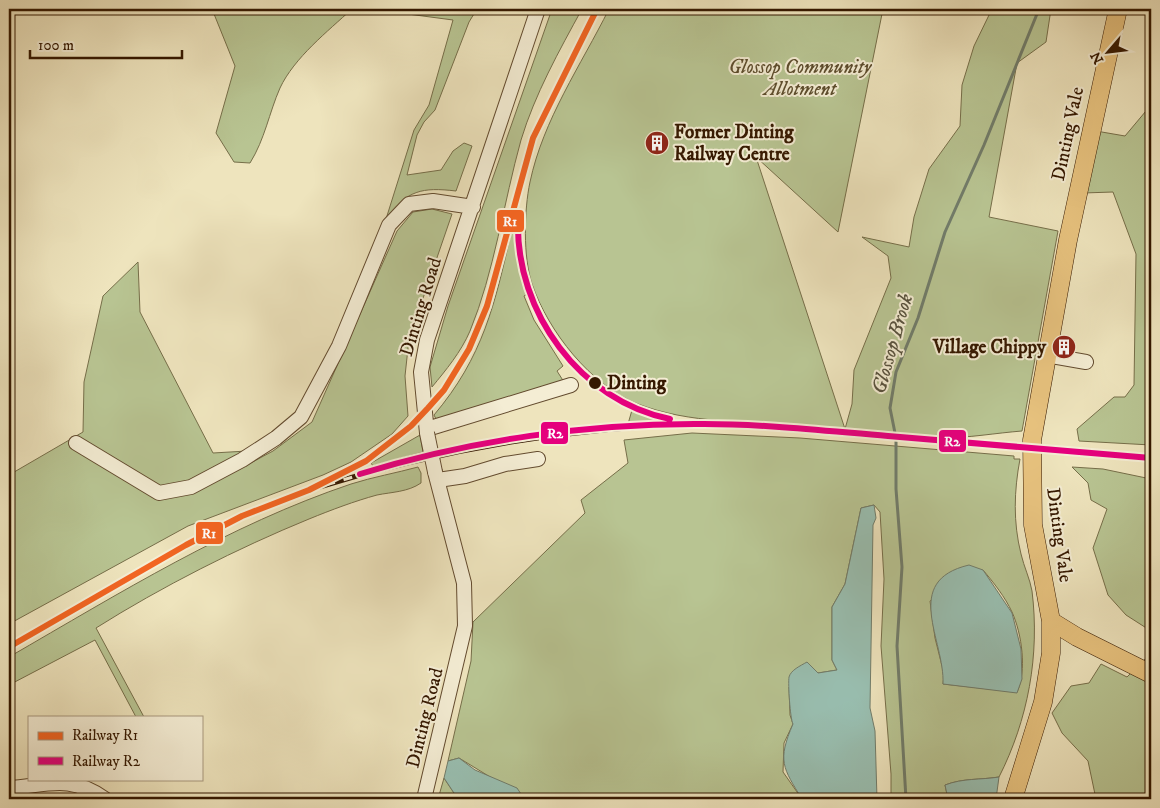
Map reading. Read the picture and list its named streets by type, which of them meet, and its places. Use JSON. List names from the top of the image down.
{
  "streets": {
    "main road": ["Dinting Vale"],
    "street": ["Dinting Road"]
  },
  "water": ["Glossop Brook"],
  "parks": ["Glossop Community Allotment"],
  "places": {
    "building": ["Former Dinting Railway Centre", "Village Chippy"],
    "other": ["Dinting"]
  },
  "lines": ["rail line R1", "rail line R2"],
  "legend": ["Railway R1", "Railway R2"],
  "scale_bar": "100 m",
  "north": "bottom left"
}
